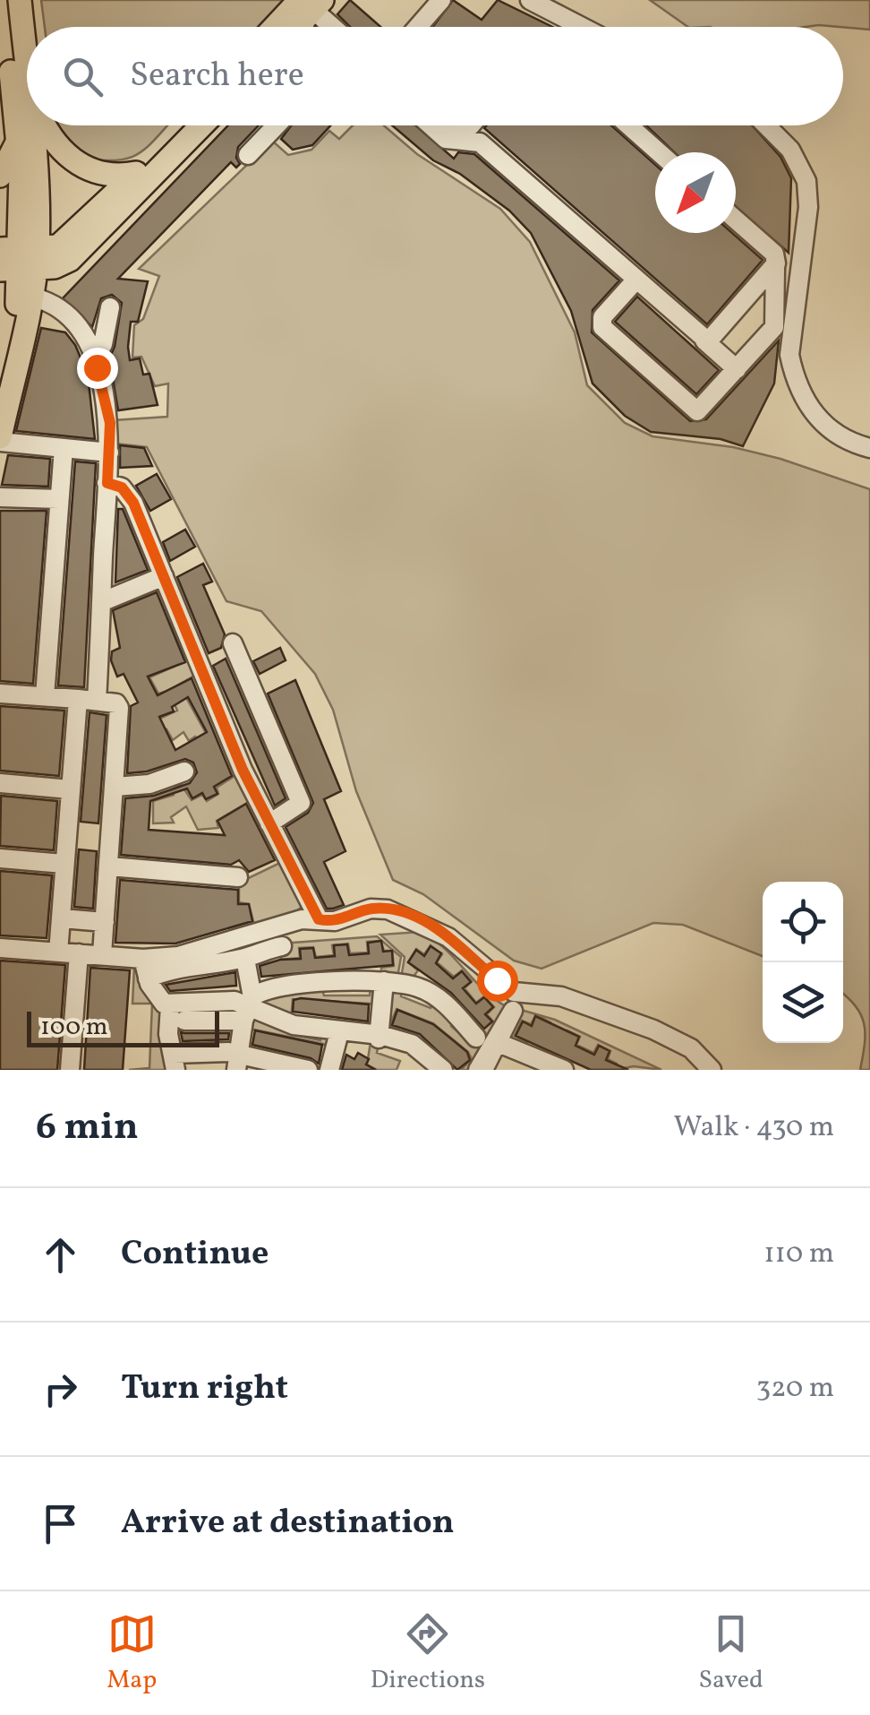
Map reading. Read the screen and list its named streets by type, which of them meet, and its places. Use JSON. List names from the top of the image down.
{
  "scale_bar": "100 m",
  "north": "bottom left",
  "page": {
    "search": "Search here",
    "scale": "100 m",
    "heading": ["6 min", "Walk · 430 m"],
    "list": [
      ["Continue", "110 m"],
      ["Turn right", "320 m"],
      "Arrive at destination"
    ],
    "nav": ["Map", "Directions", "Saved"]
  }
}
